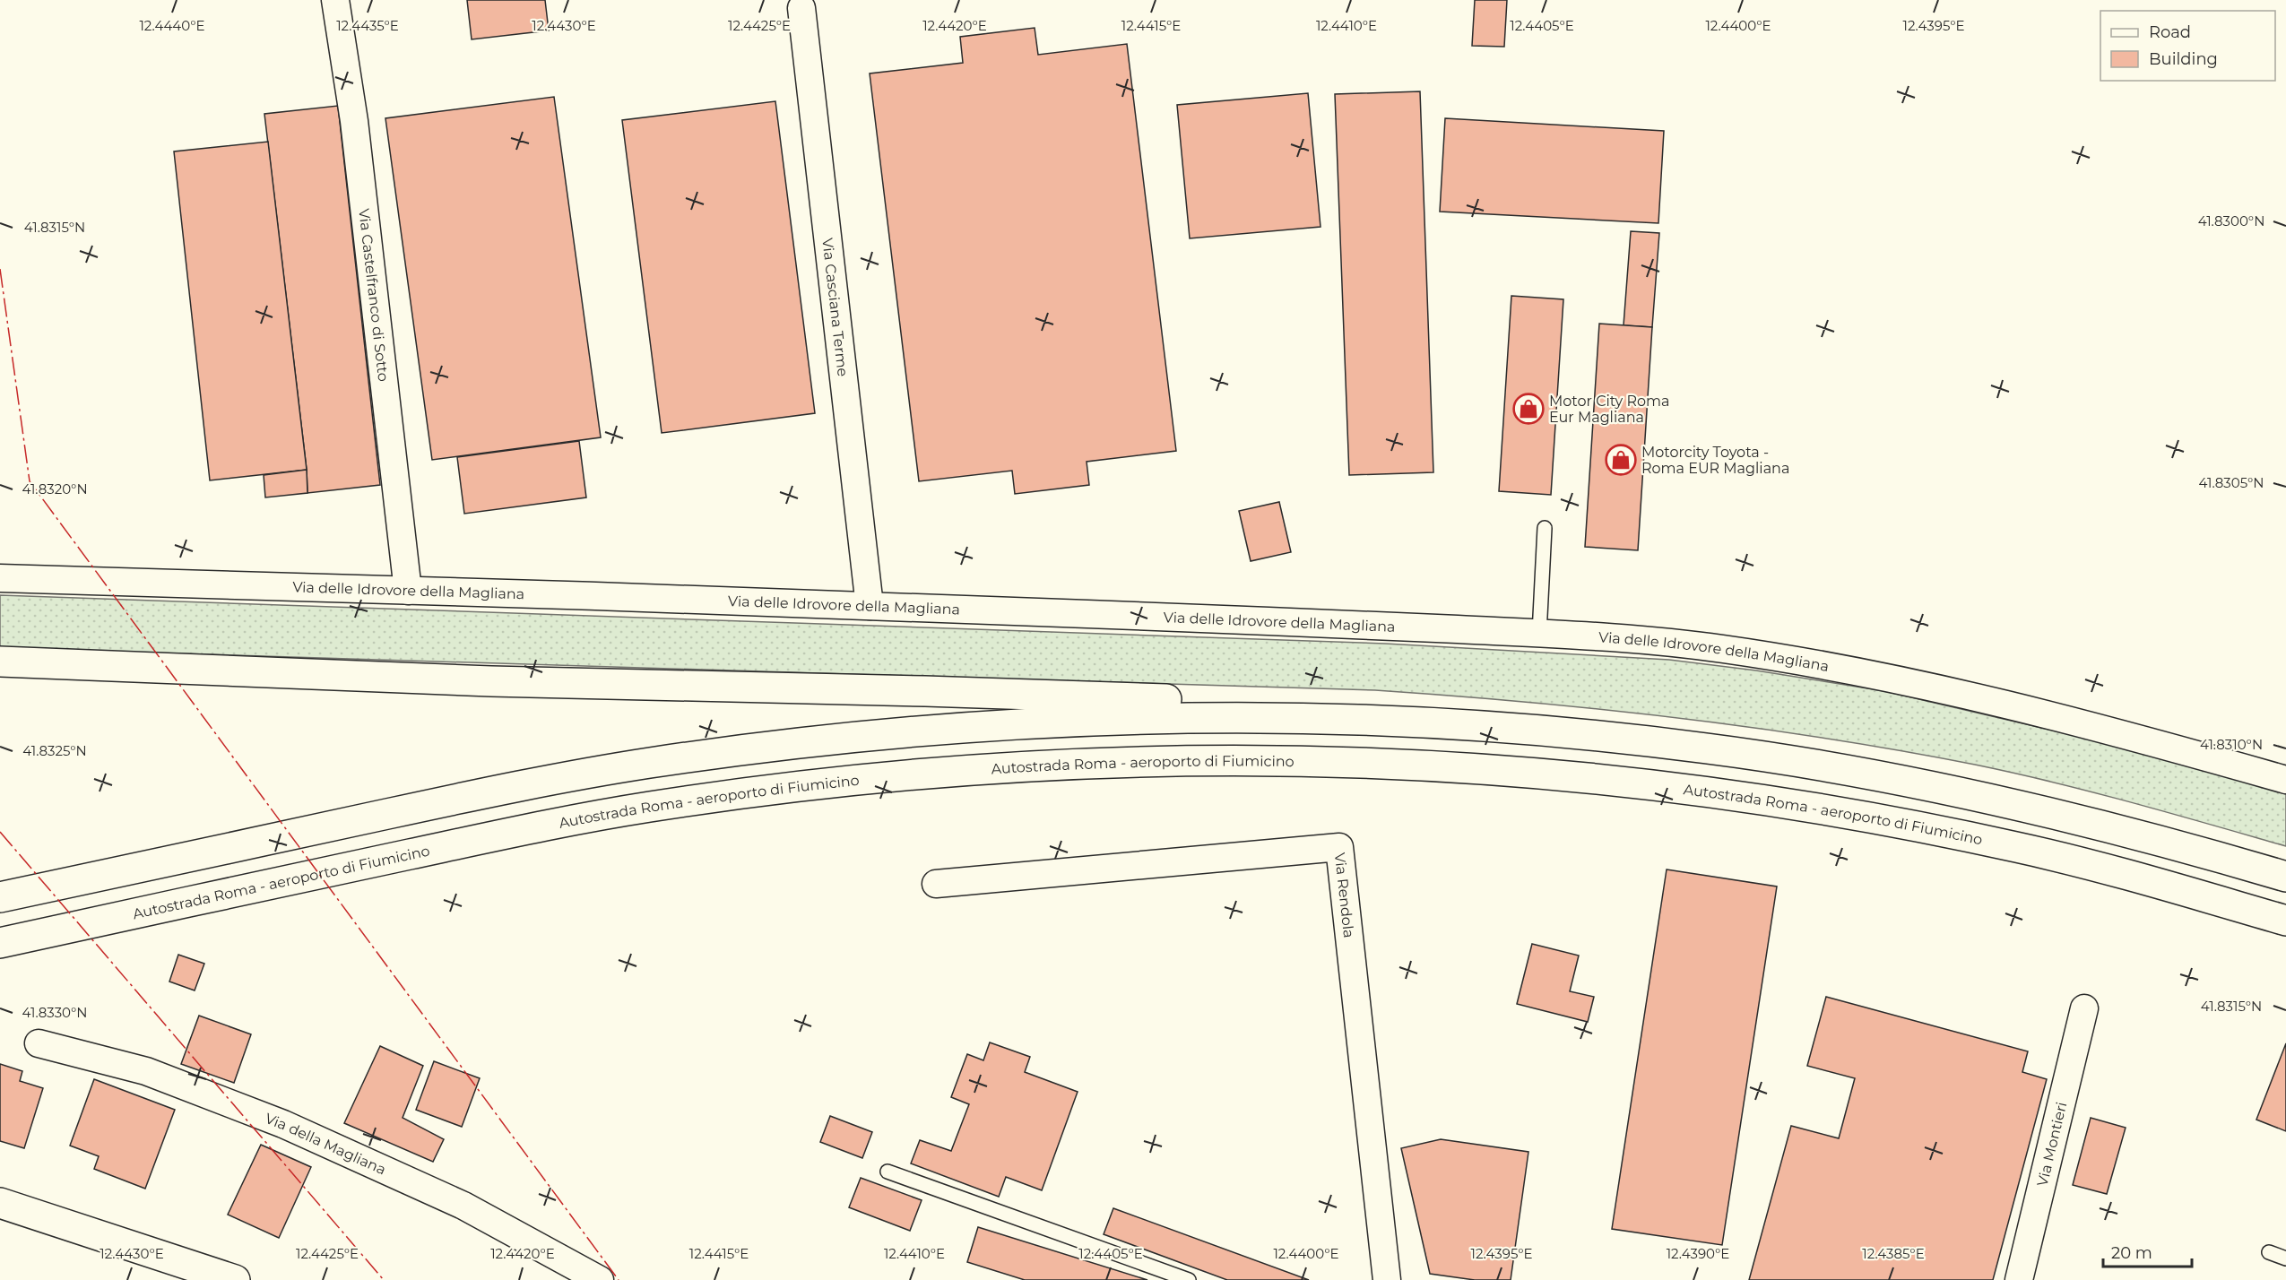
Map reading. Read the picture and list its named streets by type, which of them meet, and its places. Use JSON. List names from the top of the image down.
{
  "streets": {
    "main road": ["Autostrada Roma - aeroporto di Fiumicino"],
    "street": [
      "Via Castelfranco di Sotto",
      "Via Casciana Terme",
      "Via delle Idrovore della Magliana",
      "Via Rendola",
      "Via Montieri",
      "Via della Magliana"
    ]
  },
  "crossings": [
    ["Via Castelfranco di Sotto", "Via delle Idrovore della Magliana"],
    ["Via Casciana Terme", "Via delle Idrovore della Magliana"]
  ],
  "places": {
    "shop": ["Motor City Roma Eur Magliana", "Motorcity Toyota - Roma EUR Magliana"]
  },
  "legend": ["Road", "Building"],
  "scale_bar": "20 m",
  "coordinates": [
    "12.4425°E",
    "12.4405°E",
    "12.4440°E",
    "12.4435°E",
    "12.4430°E",
    "12.4420°E",
    "12.4415°E",
    "12.4410°E",
    "12.4400°E",
    "12.4395°E",
    "41.8300°N",
    "41.8315°N",
    "41.8305°N",
    "41.8320°N",
    "41.8310°N",
    "41.8325°N",
    "41.8330°N",
    "12.4390°E",
    "12.4385°E"
  ]
}
